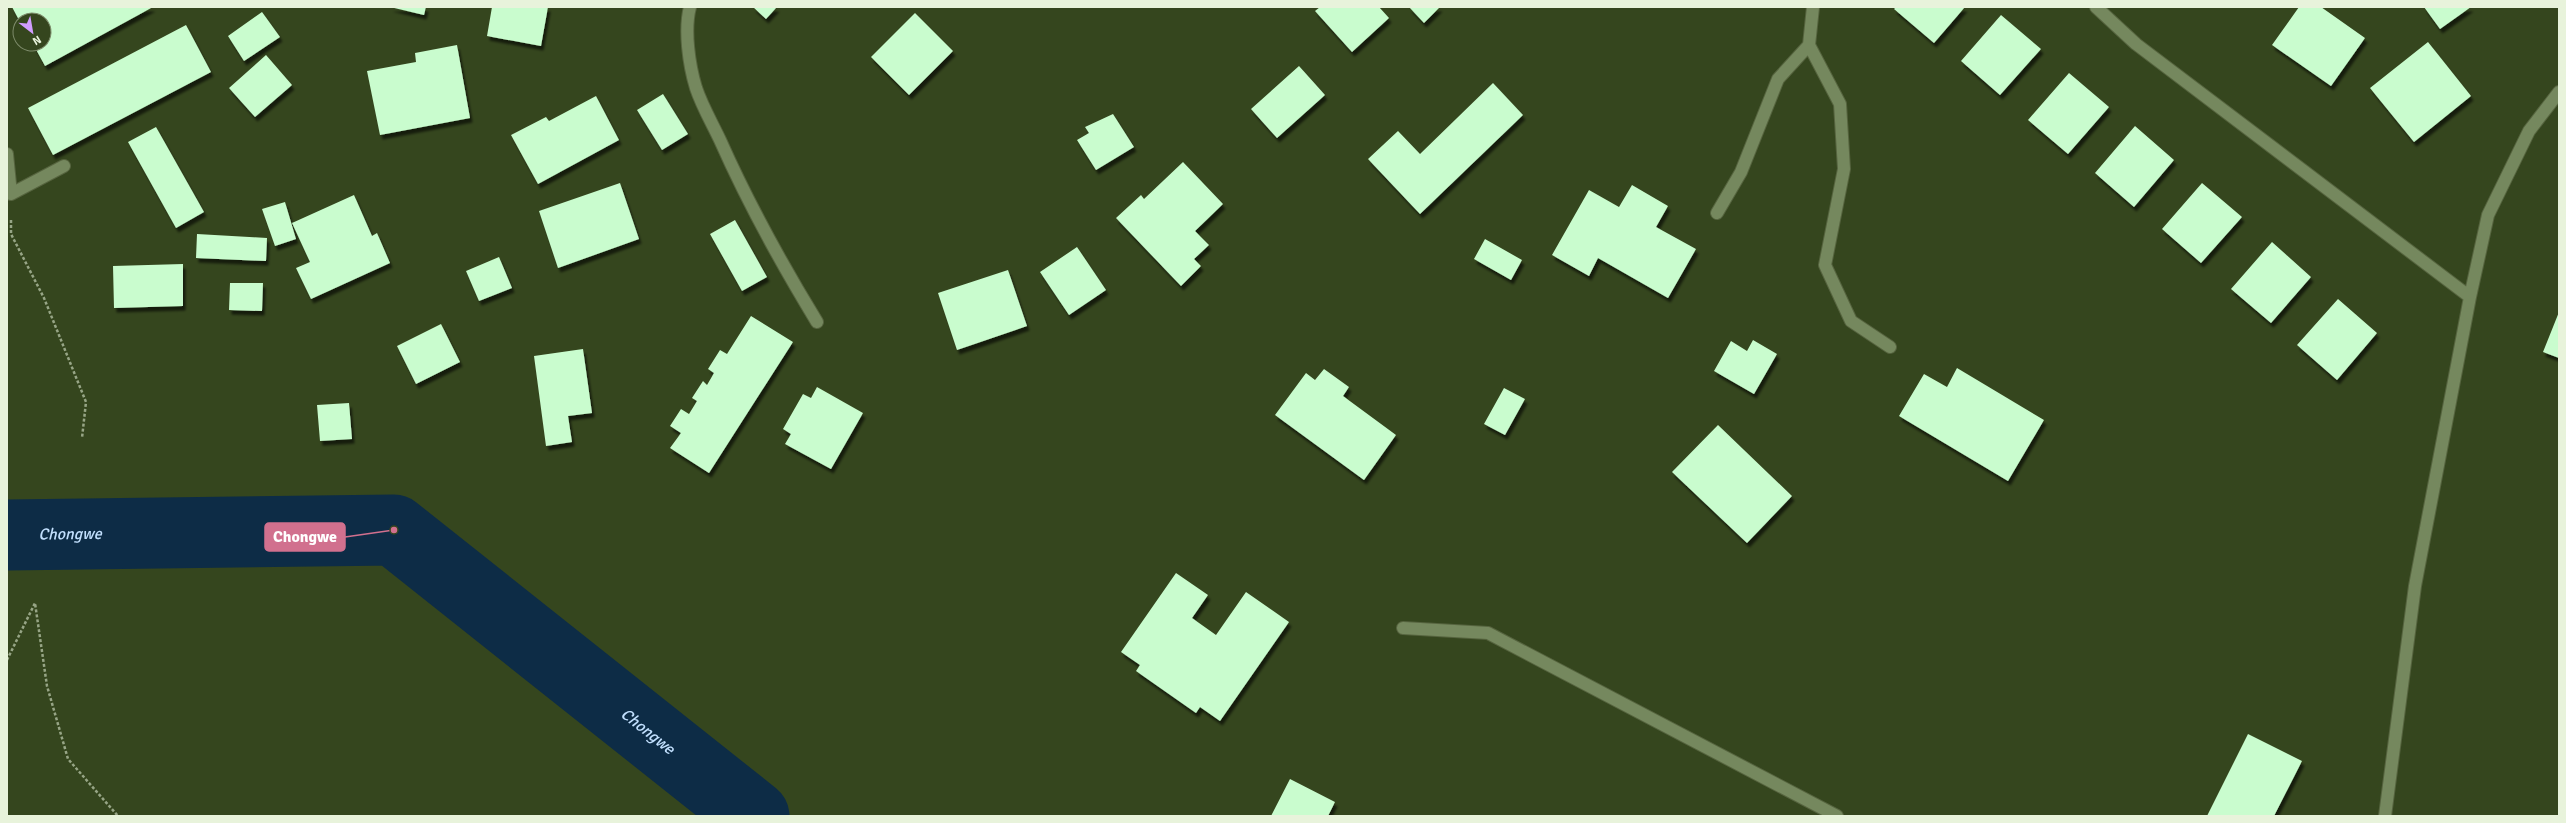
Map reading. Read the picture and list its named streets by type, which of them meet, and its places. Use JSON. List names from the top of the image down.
{
  "water": ["Chongwe"],
  "places": ["Chongwe"],
  "north": "bottom right"
}
